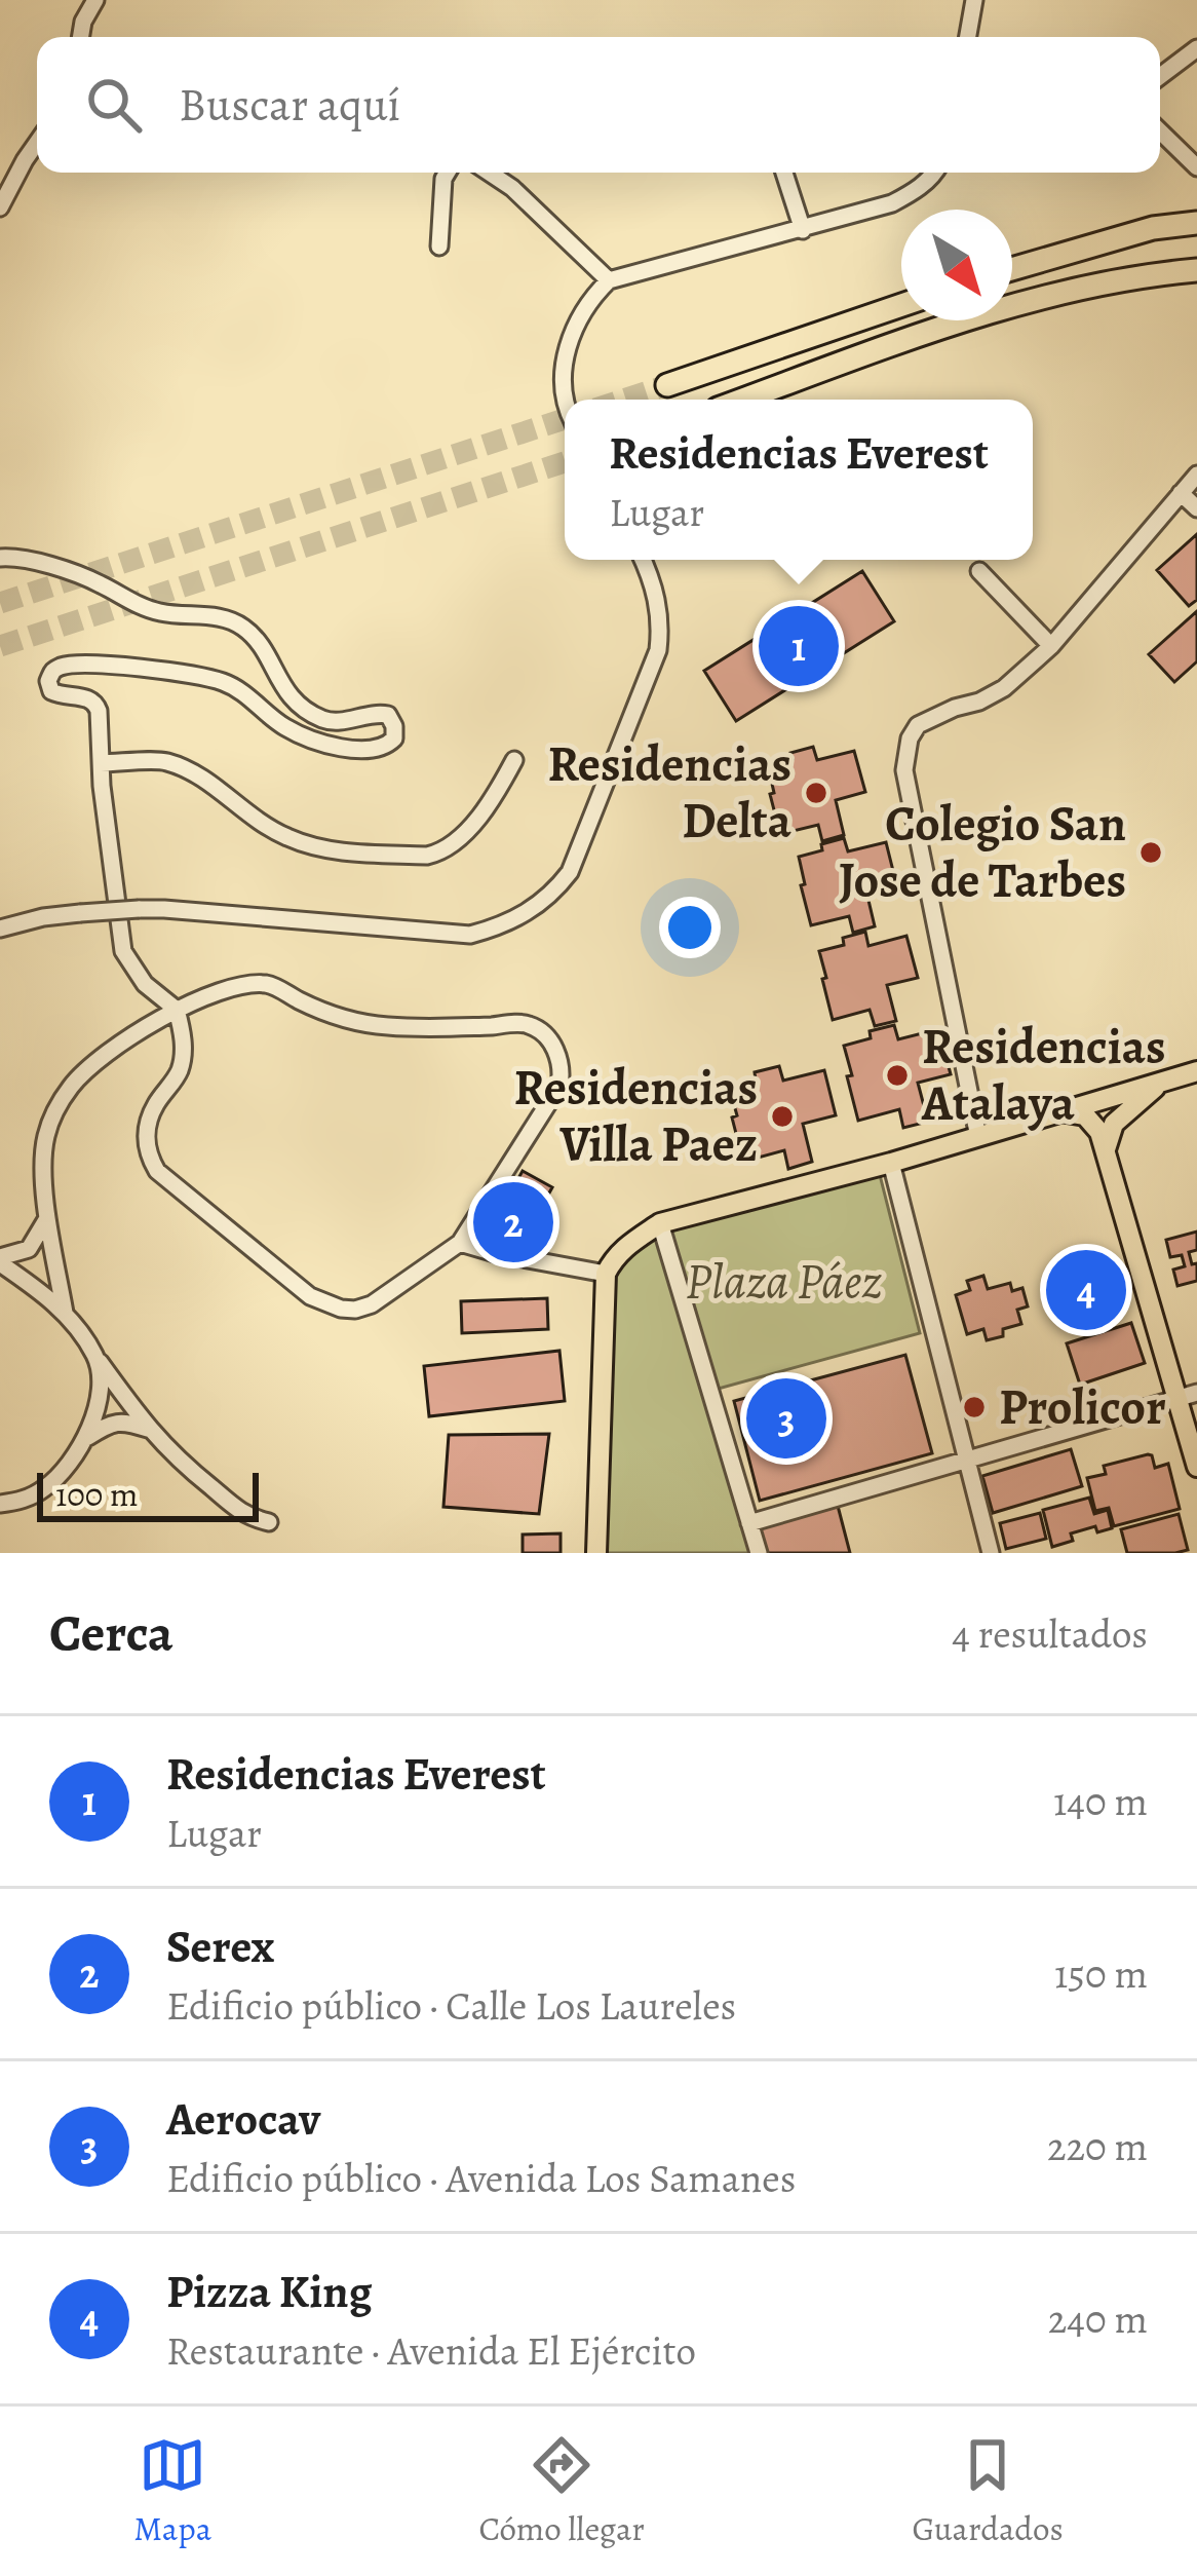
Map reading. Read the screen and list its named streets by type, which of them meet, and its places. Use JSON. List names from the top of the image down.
{
  "parks": ["Plaza Páez"],
  "places": [
    "Residencias Delta",
    "Colegio San Jose de Tarbes",
    "Residencias Atalaya",
    "Residencias Villa Paez",
    "Prolicor"
  ],
  "scale_bar": "100 m",
  "north": "bottom right",
  "page": {
    "search": "Buscar aquí",
    "popup": ["Residencias Everest", "Lugar"],
    "pins": [
      "1",
      "2",
      "4",
      "3"
    ],
    "scale": "100 m",
    "heading": ["Cerca", "4 resultados"],
    "list": [
      {
        "mark": "1",
        "name": "Residencias Everest",
        "note": "Lugar",
        "value": "140 m"
      },
      {
        "mark": "2",
        "name": "Serex",
        "note": "Edificio público · Calle Los Laureles",
        "value": "150 m"
      },
      {
        "mark": "3",
        "name": "Aerocav",
        "note": "Edificio público · Avenida Los Samanes",
        "value": "220 m"
      },
      {
        "mark": "4",
        "name": "Pizza King",
        "note": "Restaurante · Avenida El Ejército",
        "value": "240 m"
      }
    ],
    "nav": ["Mapa", "Cómo llegar", "Guardados"]
  }
}
